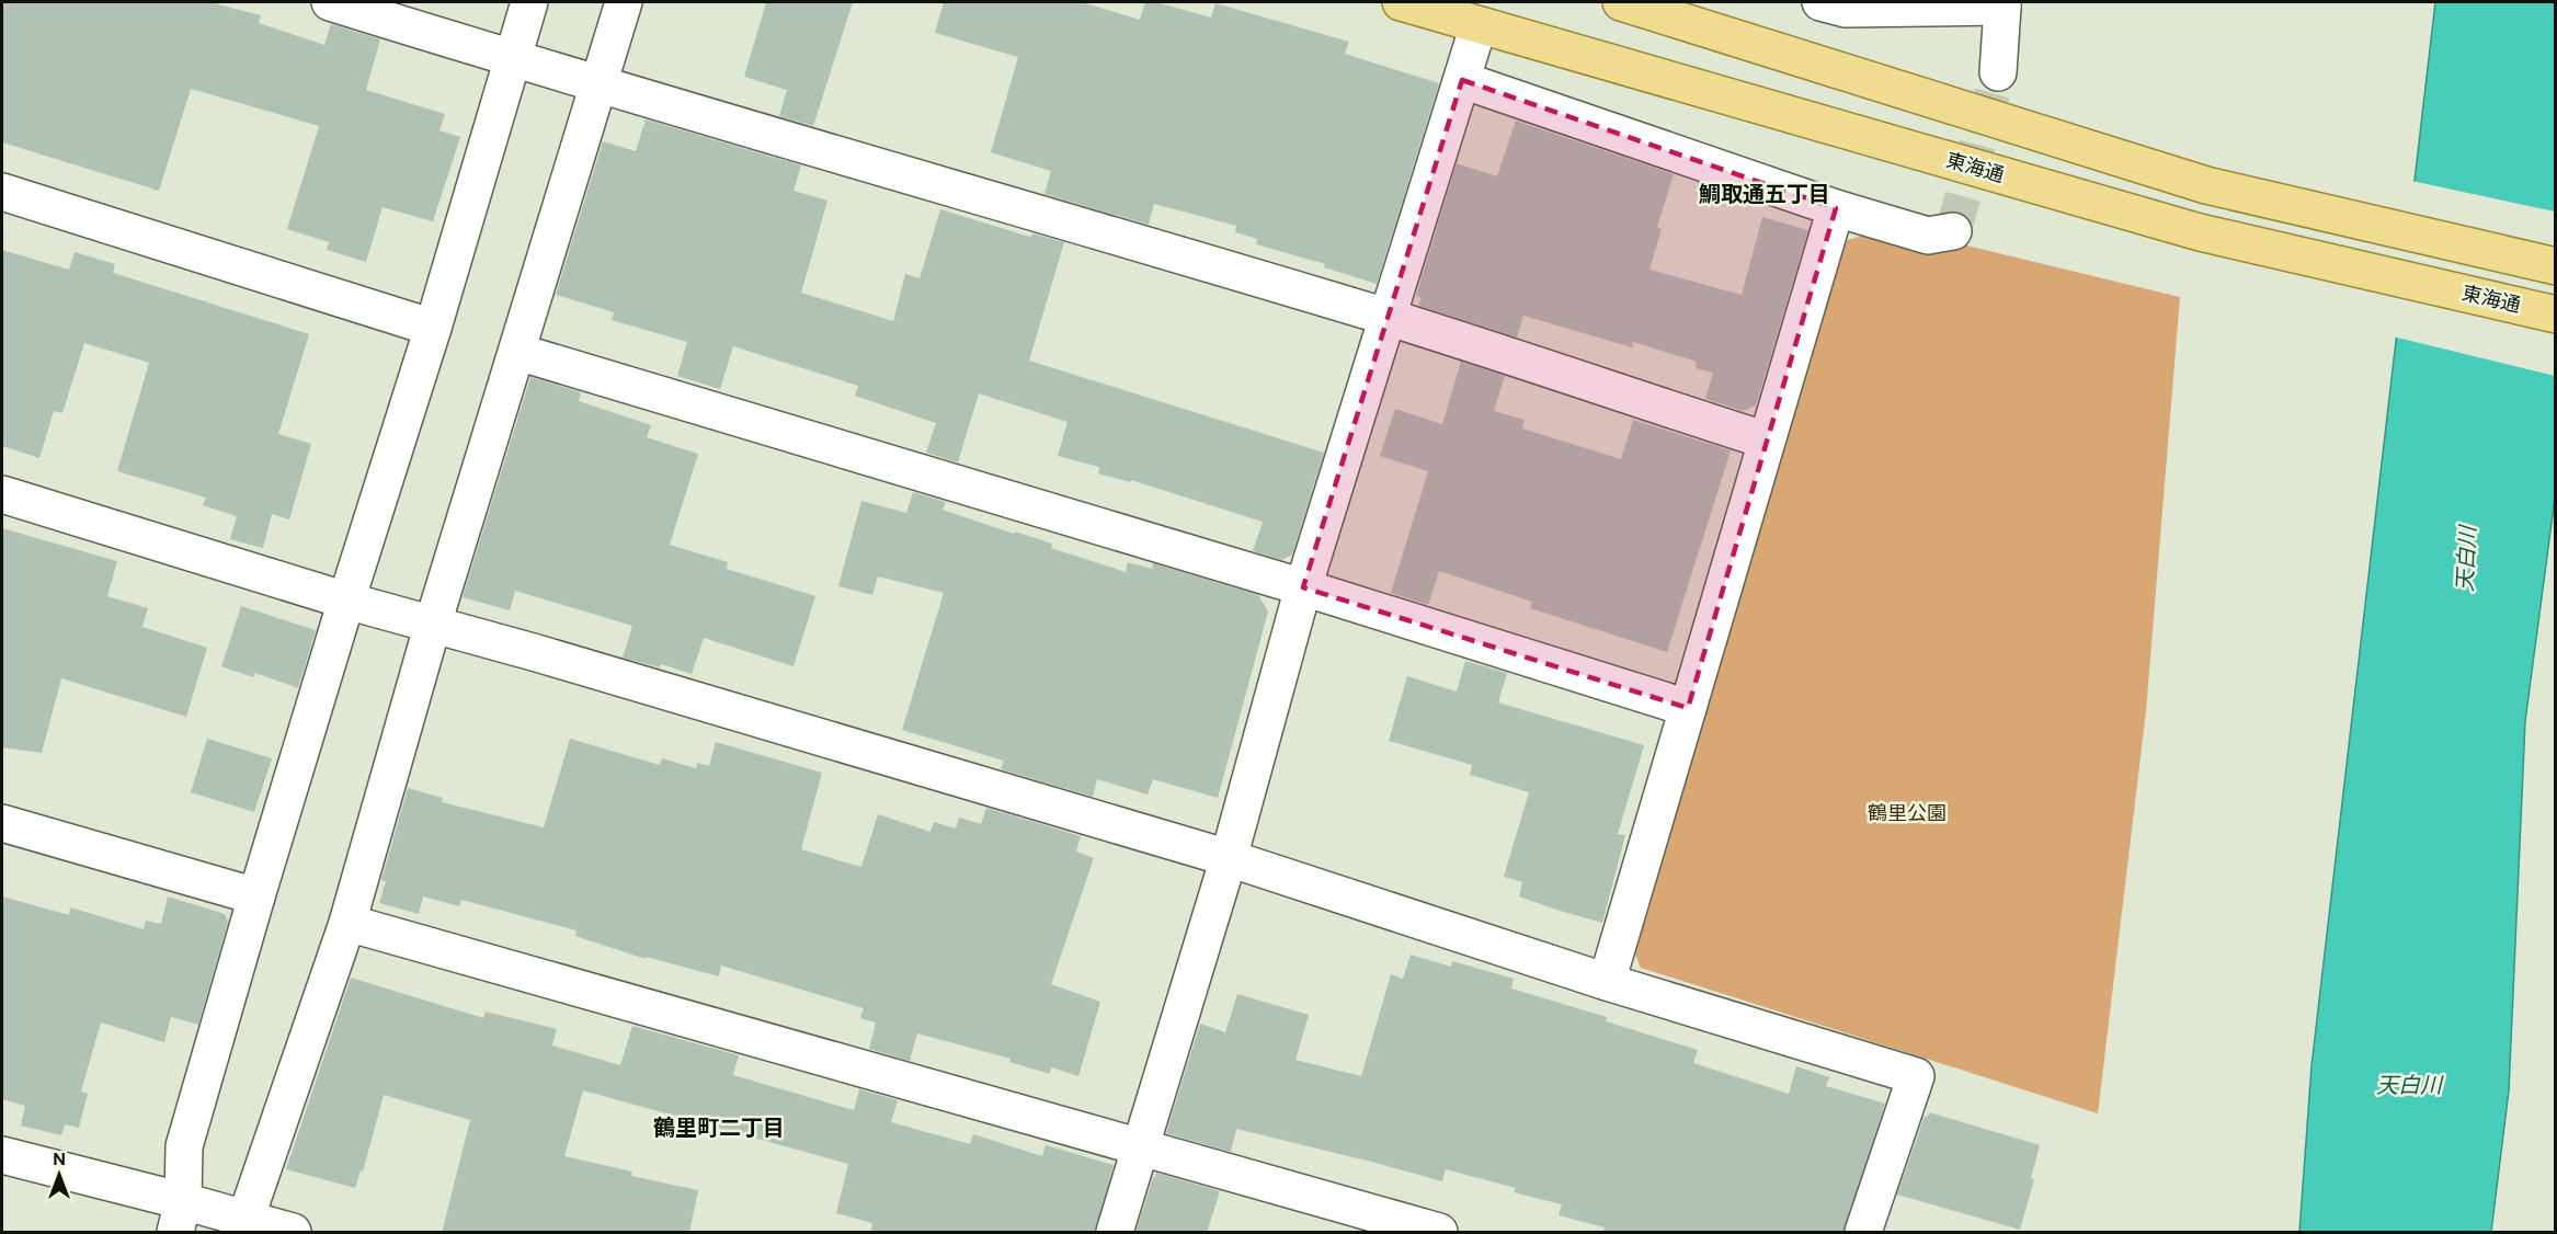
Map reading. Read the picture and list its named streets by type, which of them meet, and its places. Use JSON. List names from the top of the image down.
{
  "streets": {
    "main road": ["東海通"]
  },
  "districts": ["鯛取通五丁目", "鶴里町二丁目"],
  "water": ["天白川"],
  "parks": ["鶴里公園"],
  "north": "top"
}
